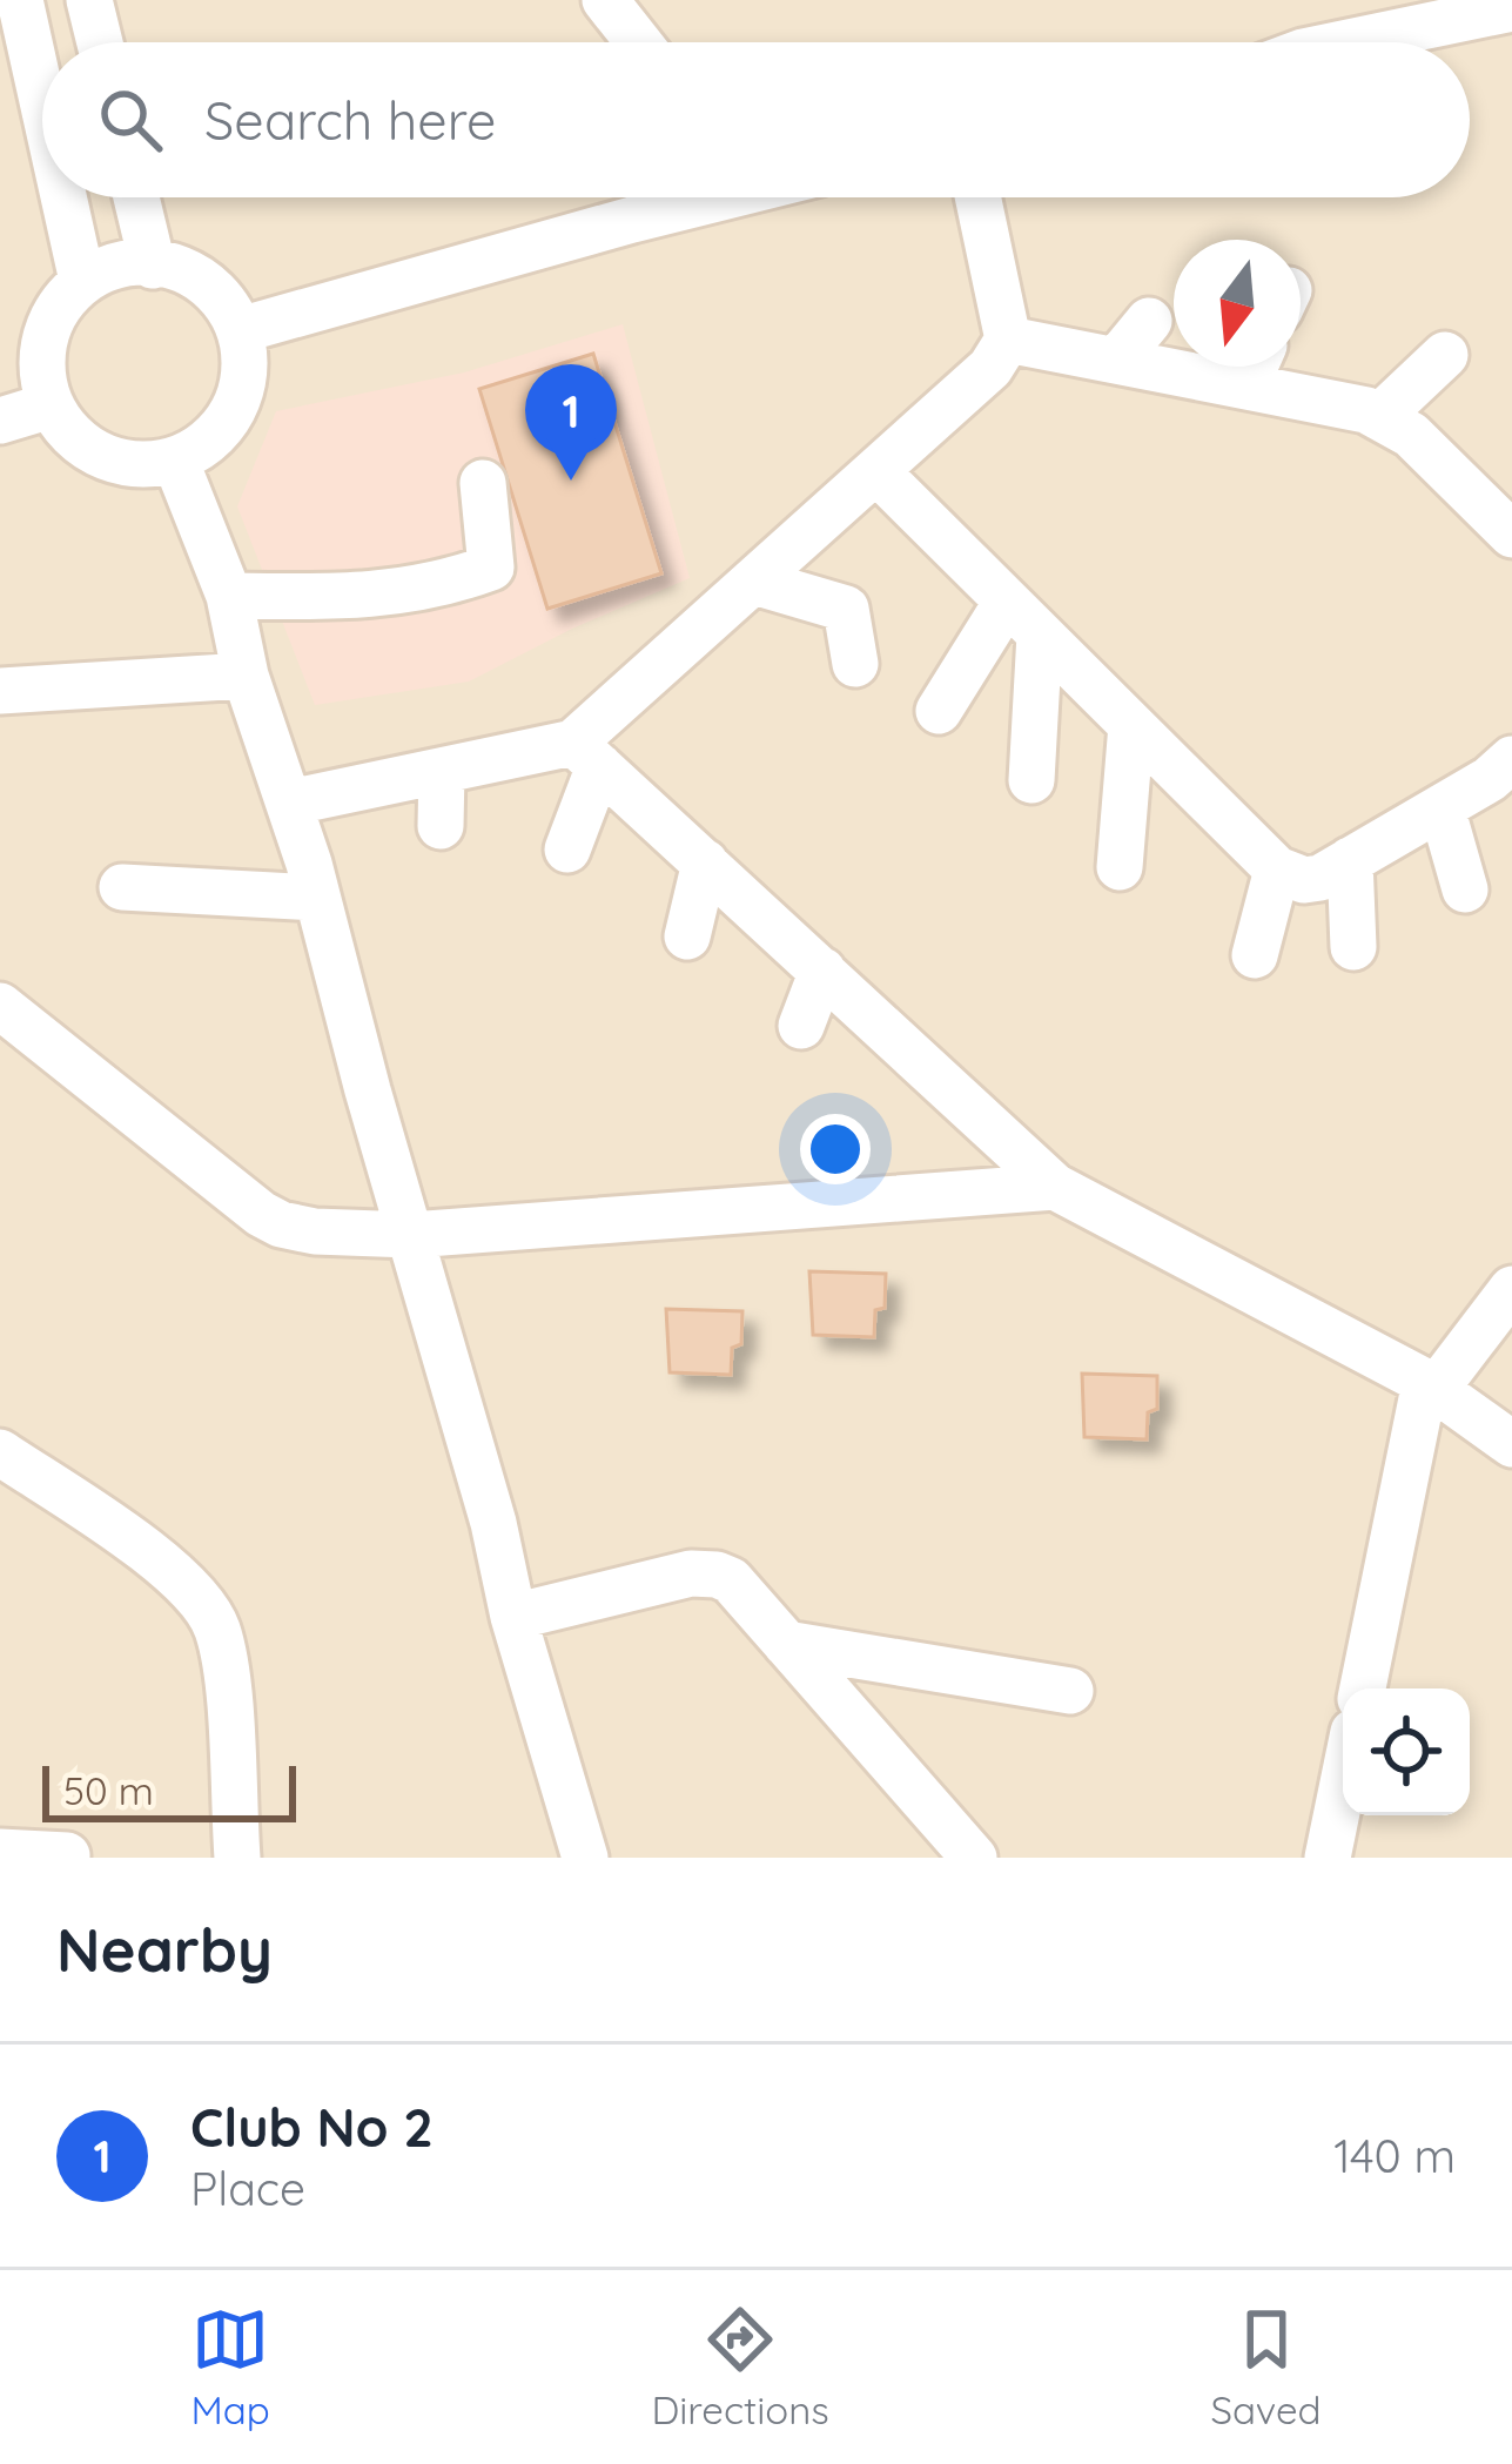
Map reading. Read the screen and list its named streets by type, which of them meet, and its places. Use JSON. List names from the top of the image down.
{
  "scale_bar": "50 m",
  "north": "bottom",
  "page": {
    "search": "Search here",
    "pins": "1",
    "scale": "50 m",
    "heading": "Nearby",
    "list": [
      {
        "mark": "1",
        "name": "Club No 2",
        "note": "Place",
        "value": "140 m"
      }
    ],
    "nav": ["Map", "Directions", "Saved"]
  }
}
